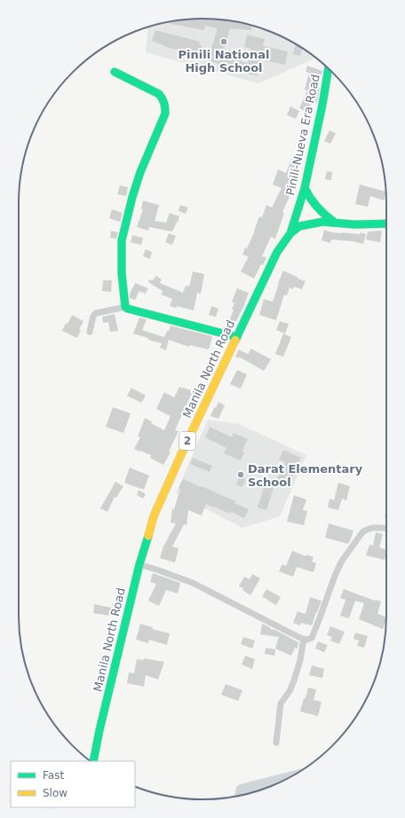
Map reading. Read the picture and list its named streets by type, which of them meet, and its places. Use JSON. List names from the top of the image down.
{
  "streets": {
    "main road": ["Pinili-Nueva Era Road", "Manila North Road", "2"]
  },
  "crossings": [
    ["Pinili-Nueva Era Road", "Manila North Road"]
  ],
  "places": ["Pinili National High School", "Darat Elementary School"],
  "legend": ["Fast", "Slow"]
}
